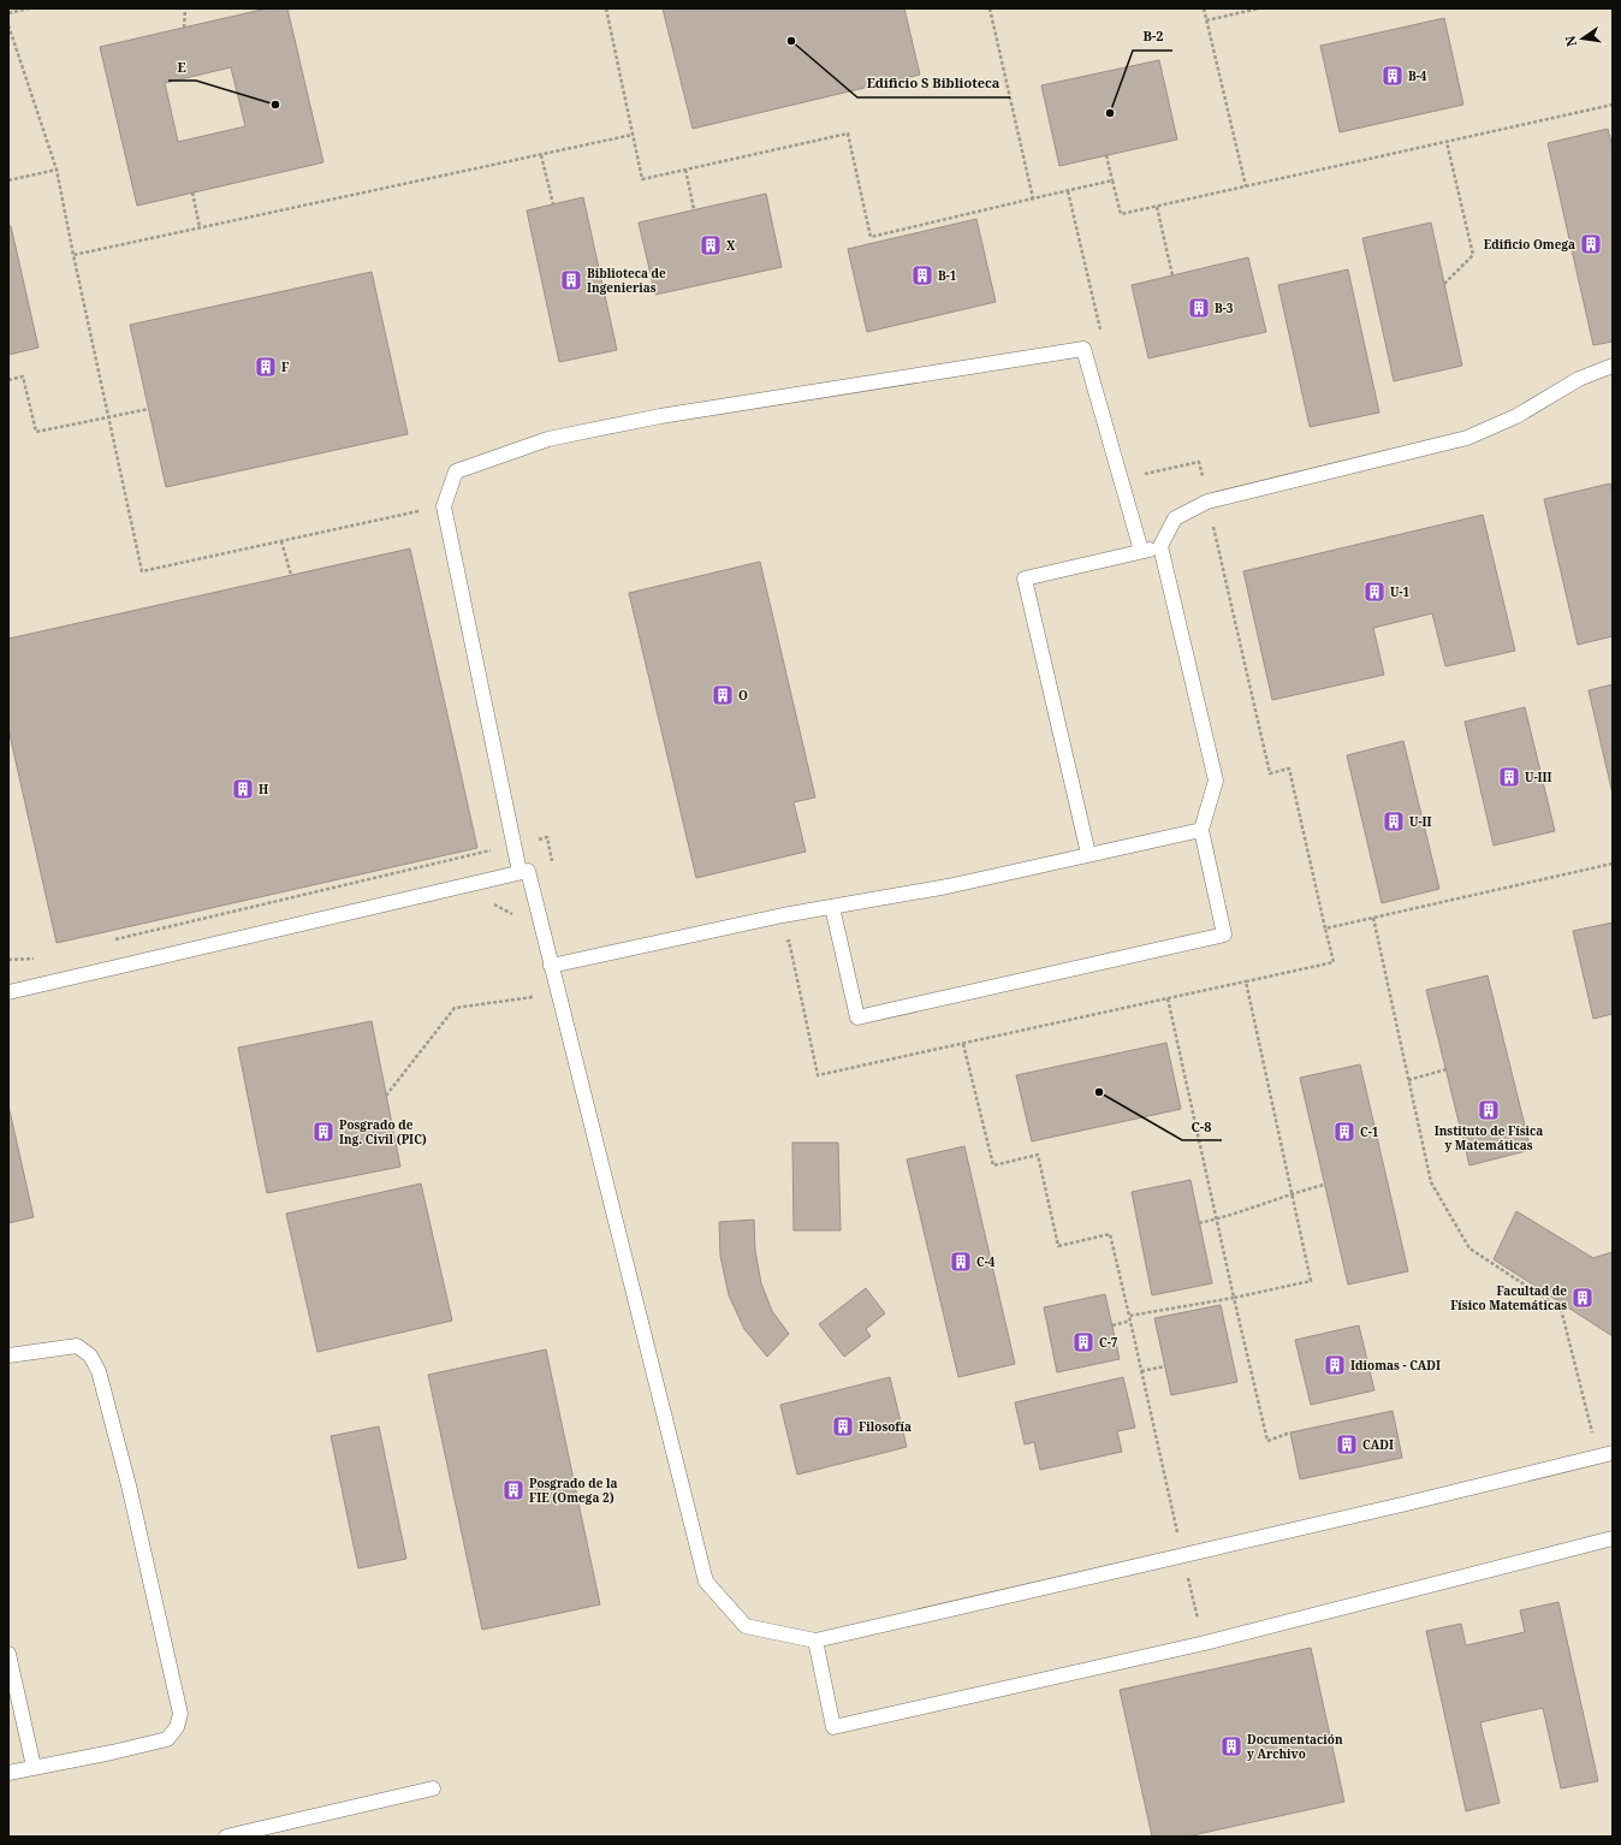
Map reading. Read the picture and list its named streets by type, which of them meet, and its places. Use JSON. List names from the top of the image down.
{
  "places": {
    "other": [
      "Edificio S Biblioteca",
      "E",
      "B-2",
      "C-8"
    ],
    "building": [
      "B-4",
      "Edificio Omega",
      "X",
      "B-1",
      "Biblioteca de Ingenierias",
      "B-3",
      "F",
      "U-1",
      "O",
      "U-III",
      "H",
      "U-II",
      "Instituto de Física y Matemáticas",
      "Posgrado de Ing. Civil (PIC)",
      "C-1",
      "C-4",
      "Facultad de Físico Matemáticas",
      "C-7",
      "Idiomas - CADI",
      "Filosofía",
      "CADI",
      "Posgrado de la FIE (Omega 2)",
      "Documentación y Archivo"
    ]
  },
  "north": "left"
}
